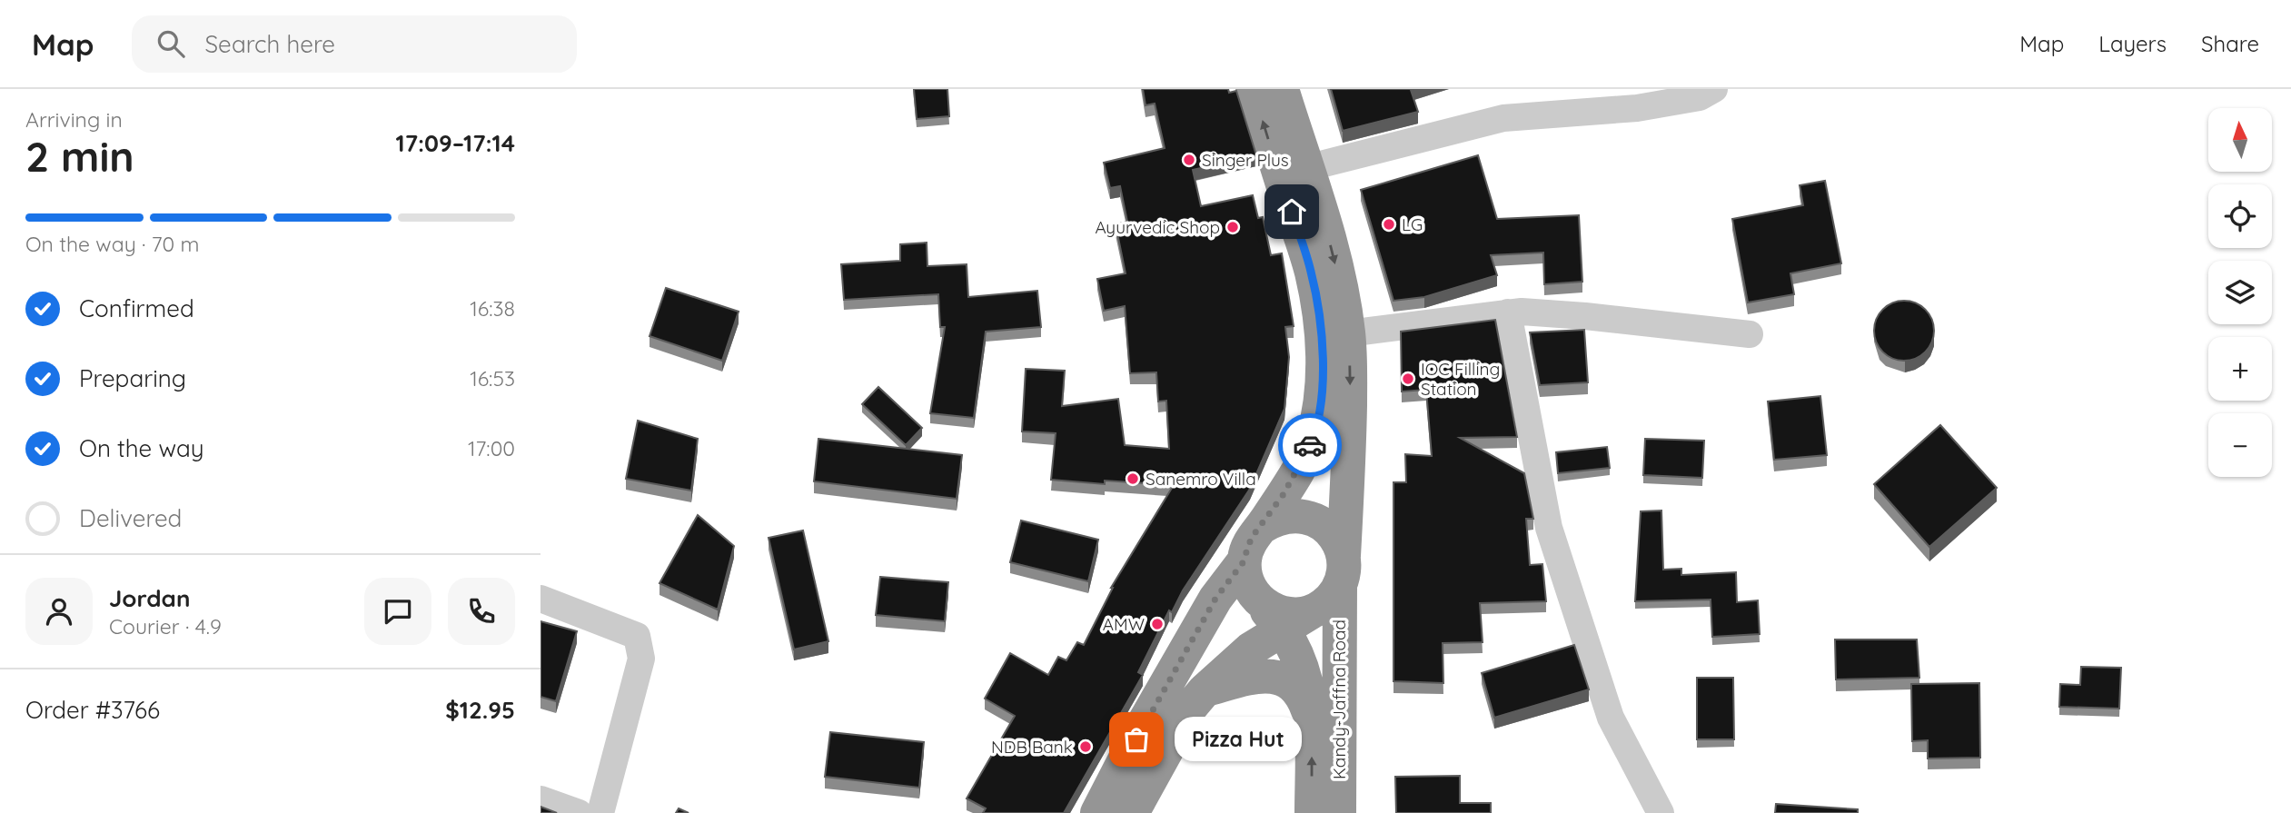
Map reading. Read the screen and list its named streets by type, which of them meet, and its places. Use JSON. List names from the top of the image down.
{
  "streets": {
    "highway": ["Kandy-Jaffna Road"]
  },
  "places": [
    "Singer Plus",
    "LG",
    "Ayurvedic Shop",
    "IOC Filling Station",
    "Sanemro Villa",
    "AMW",
    "Pizza Hut",
    "NDB Bank"
  ],
  "north": "top",
  "page": {
    "header": "Map",
    "search": "Search here",
    "nav": ["Map", "Layers", "Share"],
    "heading": ["2 min", "Arriving in", "17:09–17:14"],
    "panel": [
      "Jordan",
      "Courier · 4.9",
      "Order #3766",
      "$12.95"
    ],
    "map_buttons": ["+", "−"],
    "bar": "On the way · 70 m",
    "list": [
      ["Confirmed", "16:38"],
      ["Preparing", "16:53"],
      ["On the way", "17:00"],
      "Delivered"
    ],
    "bubble": "Pizza Hut"
  }
}
